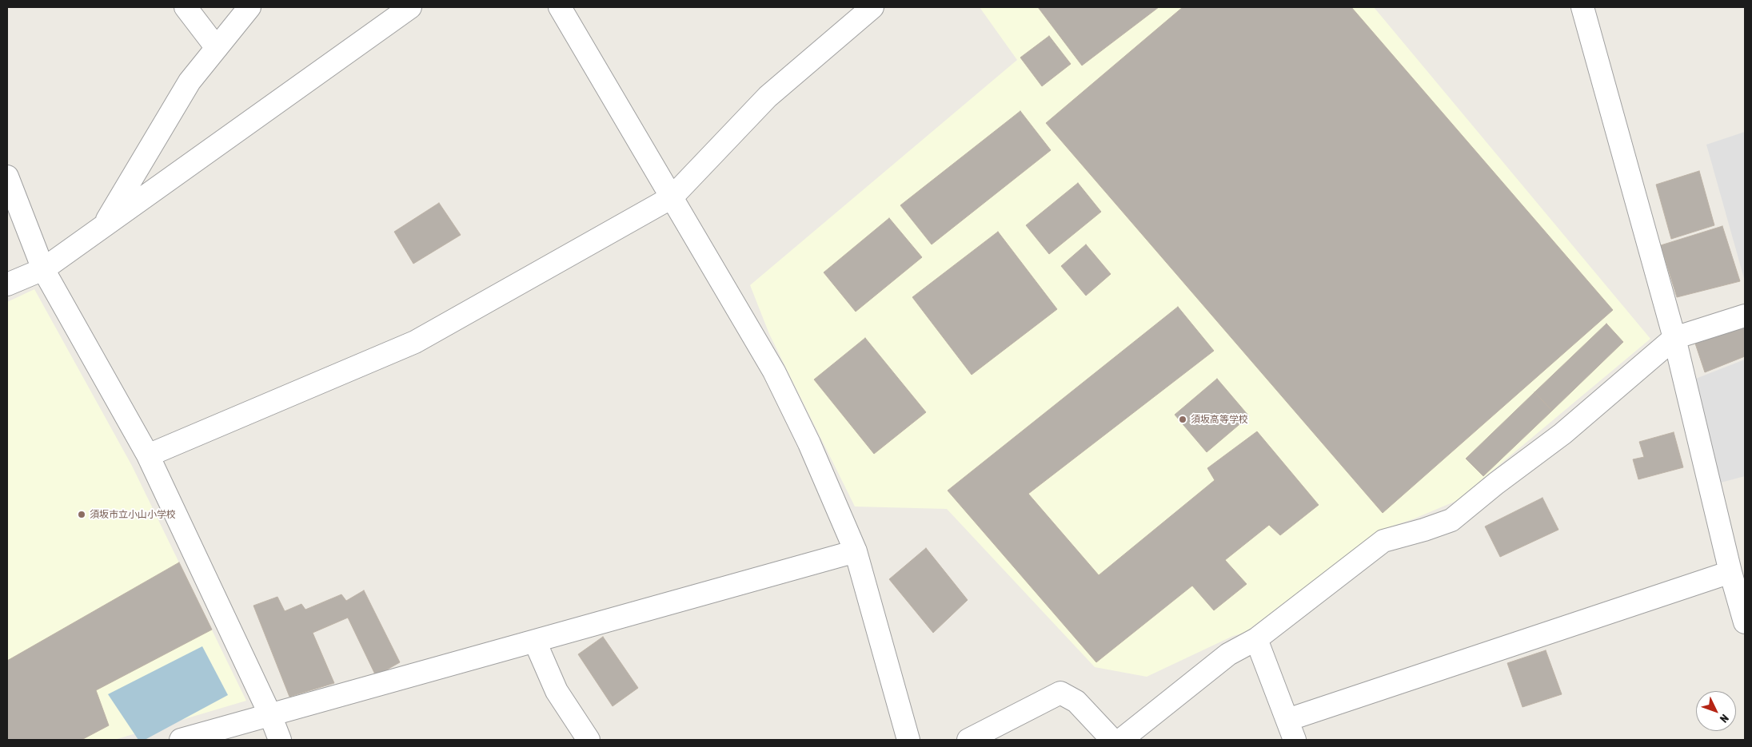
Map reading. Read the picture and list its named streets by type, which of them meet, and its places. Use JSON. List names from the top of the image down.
{
  "places": ["須坂高等学校", "須坂市立小山小学校"],
  "north": "bottom right"
}
